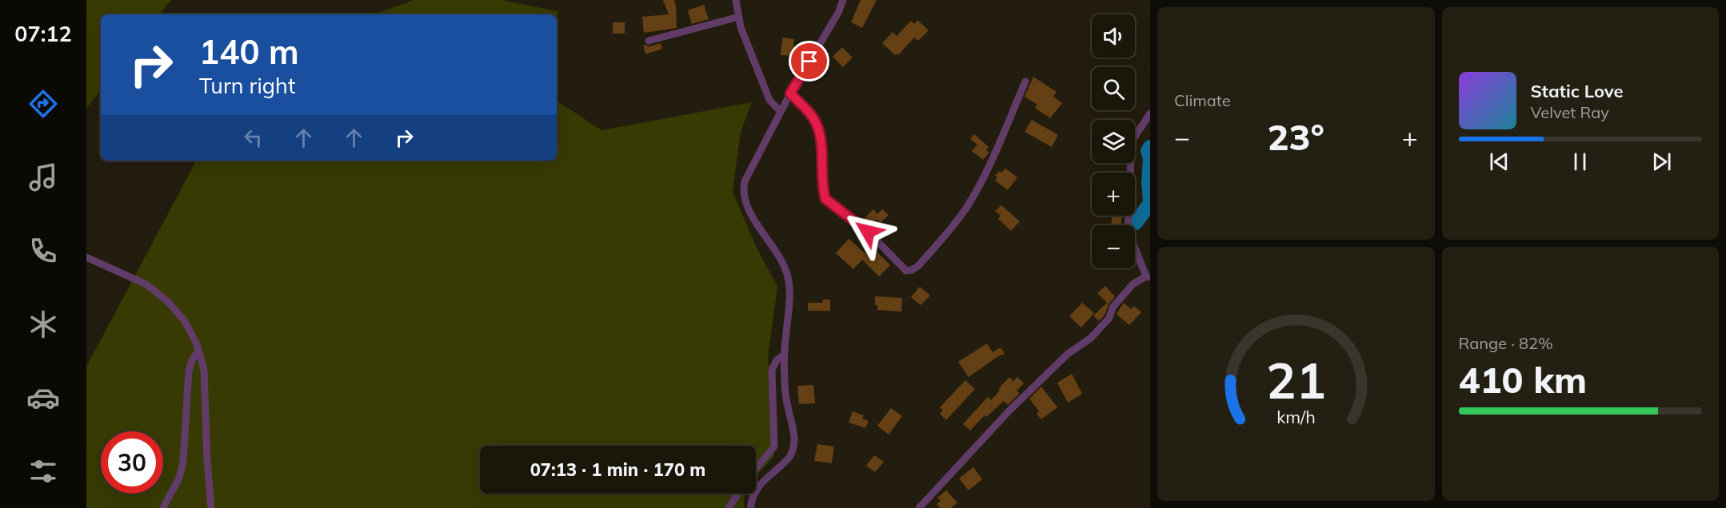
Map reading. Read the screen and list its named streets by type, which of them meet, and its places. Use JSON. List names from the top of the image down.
{
  "page": {
    "tabs": "07:12",
    "tile": [
      "Climate",
      ["Range · 82%", "410 km"]
    ],
    "map_buttons": ["+", "−"],
    "turn": ["140 m", "Turn right"],
    "song": ["Static Love", "Velvet Ray"],
    "heat": ["−", "23°", "+"],
    "limit": "30",
    "trip": "07:13 · 1 min · 170 m",
    "gauge": ["21", "km/h"]
  }
}
